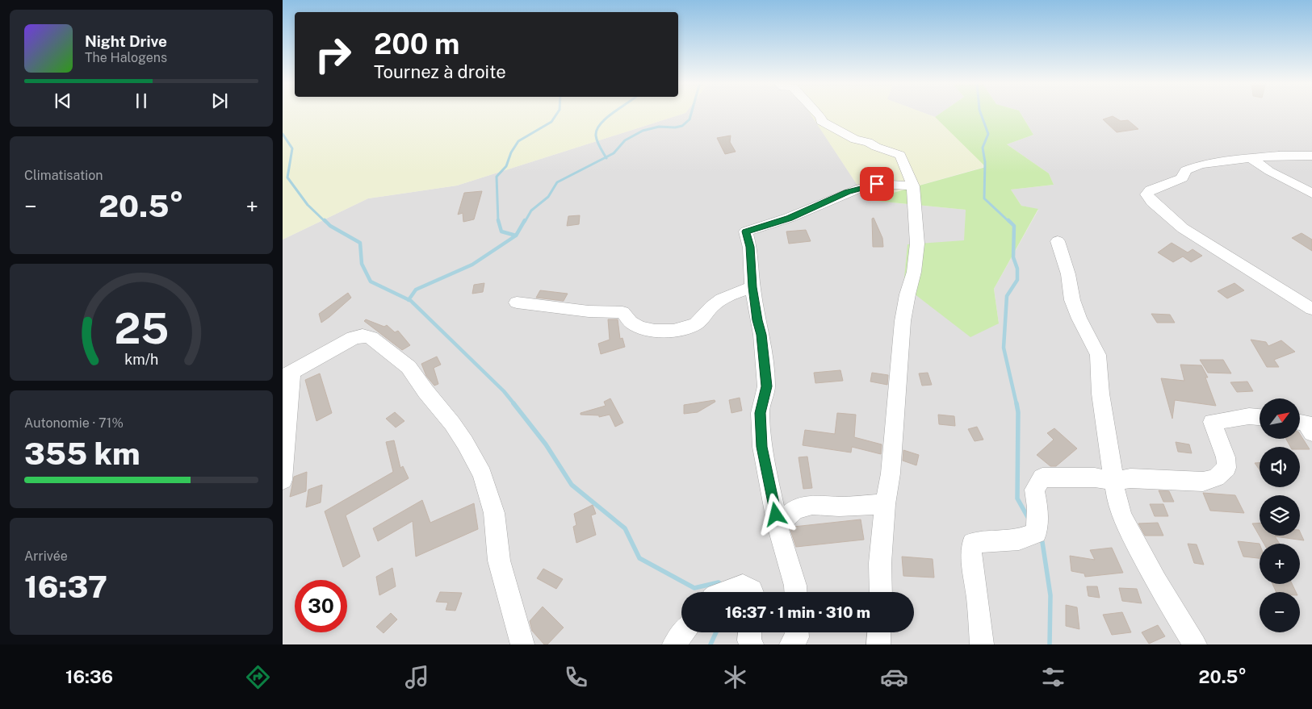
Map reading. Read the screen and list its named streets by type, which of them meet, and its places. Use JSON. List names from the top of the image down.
{
  "north": "top right",
  "page": {
    "turn": ["200 m", "Tournez à droite"],
    "song": ["Night Drive", "The Halogens"],
    "tile": [
      "Climatisation",
      ["Autonomie · 71%", "355 km"],
      ["Arrivée", "16:37"]
    ],
    "heat": ["−", "20.5°", "+"],
    "map_buttons": ["+", "−"],
    "limit": "30",
    "trip": "16:37 · 1 min · 310 m",
    "tabs": ["16:36", "20.5°"],
    "gauge": ["25", "km/h"]
  }
}
